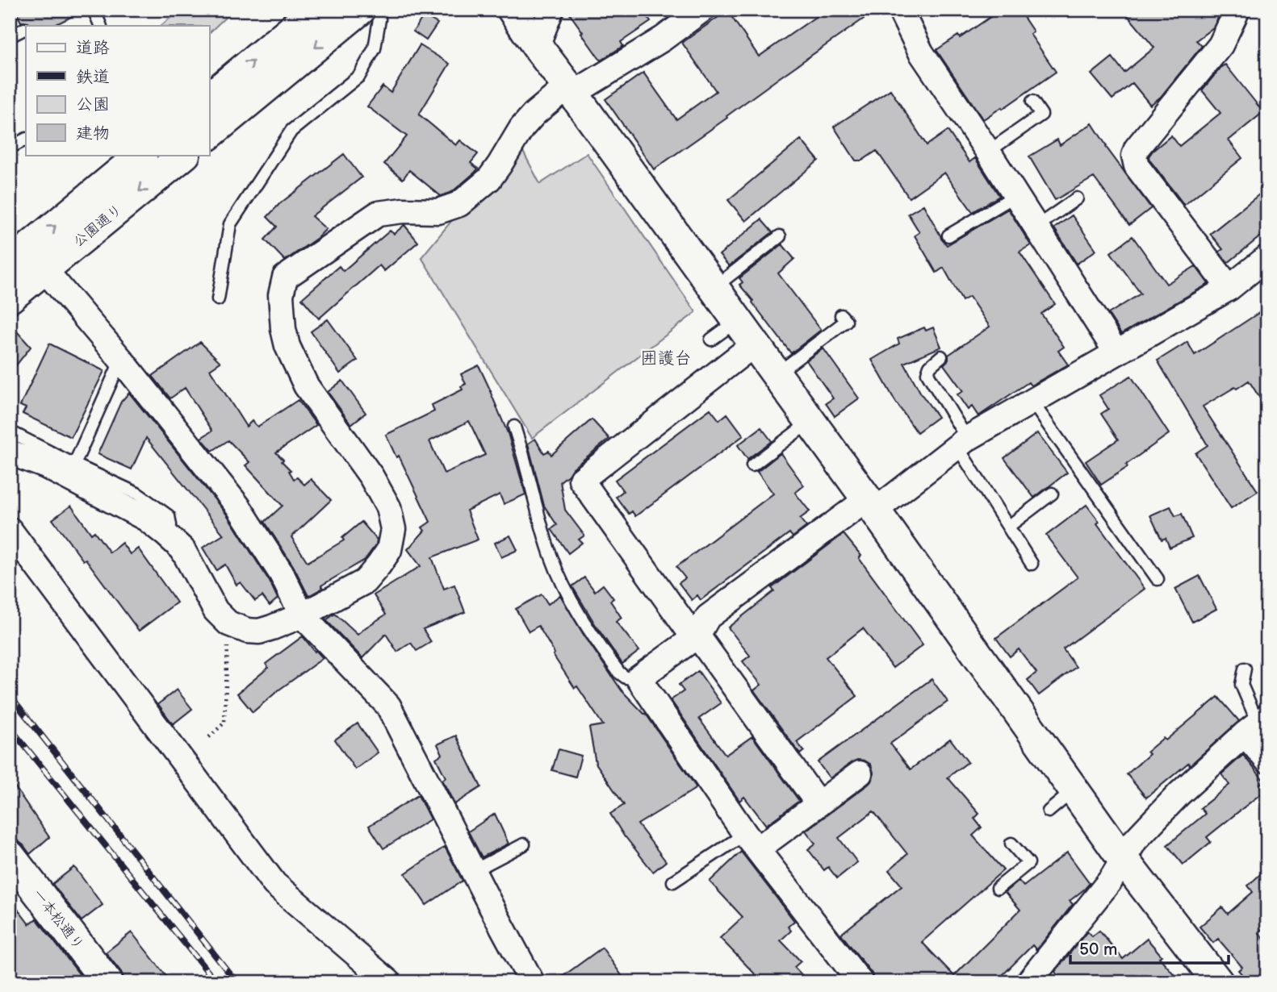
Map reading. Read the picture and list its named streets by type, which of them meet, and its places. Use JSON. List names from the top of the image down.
{
  "streets": {
    "street": ["公園通り", "一本松通り"]
  },
  "districts": ["囲護台"],
  "legend": [
    "道路",
    "鉄道",
    "公園",
    "建物"
  ],
  "scale_bar": "50 m"
}
